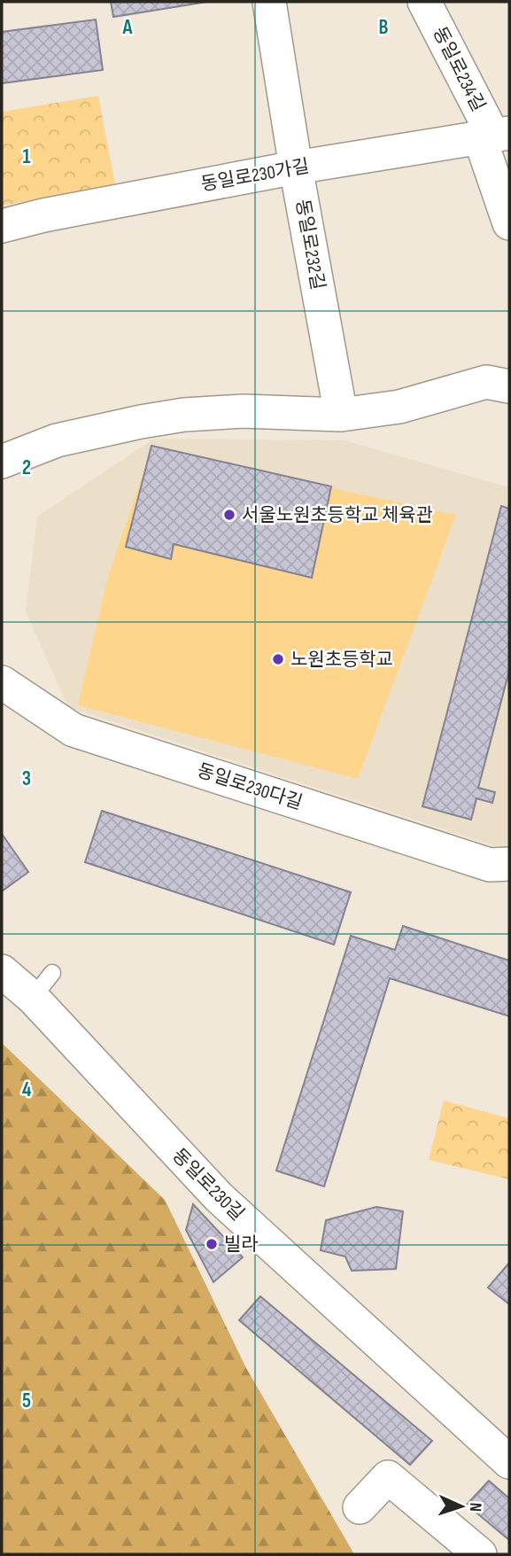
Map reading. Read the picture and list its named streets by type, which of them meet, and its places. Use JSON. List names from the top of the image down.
{
  "streets": {
    "street": [
      "동일로234길",
      "동일로230가길",
      "동일로232길",
      "동일로230다길",
      "동일로230길"
    ]
  },
  "crossings": [
    ["동일로234길", "동일로230가길"],
    ["동일로230가길", "동일로232길"]
  ],
  "places": ["서울노원초등학교 체육관", "노원초등학교", "빌라"],
  "north": "right",
  "grid": {
    "columns": ["A", "B"],
    "rows": [
      "1",
      "2",
      "3",
      "4",
      "5"
    ]
  }
}
